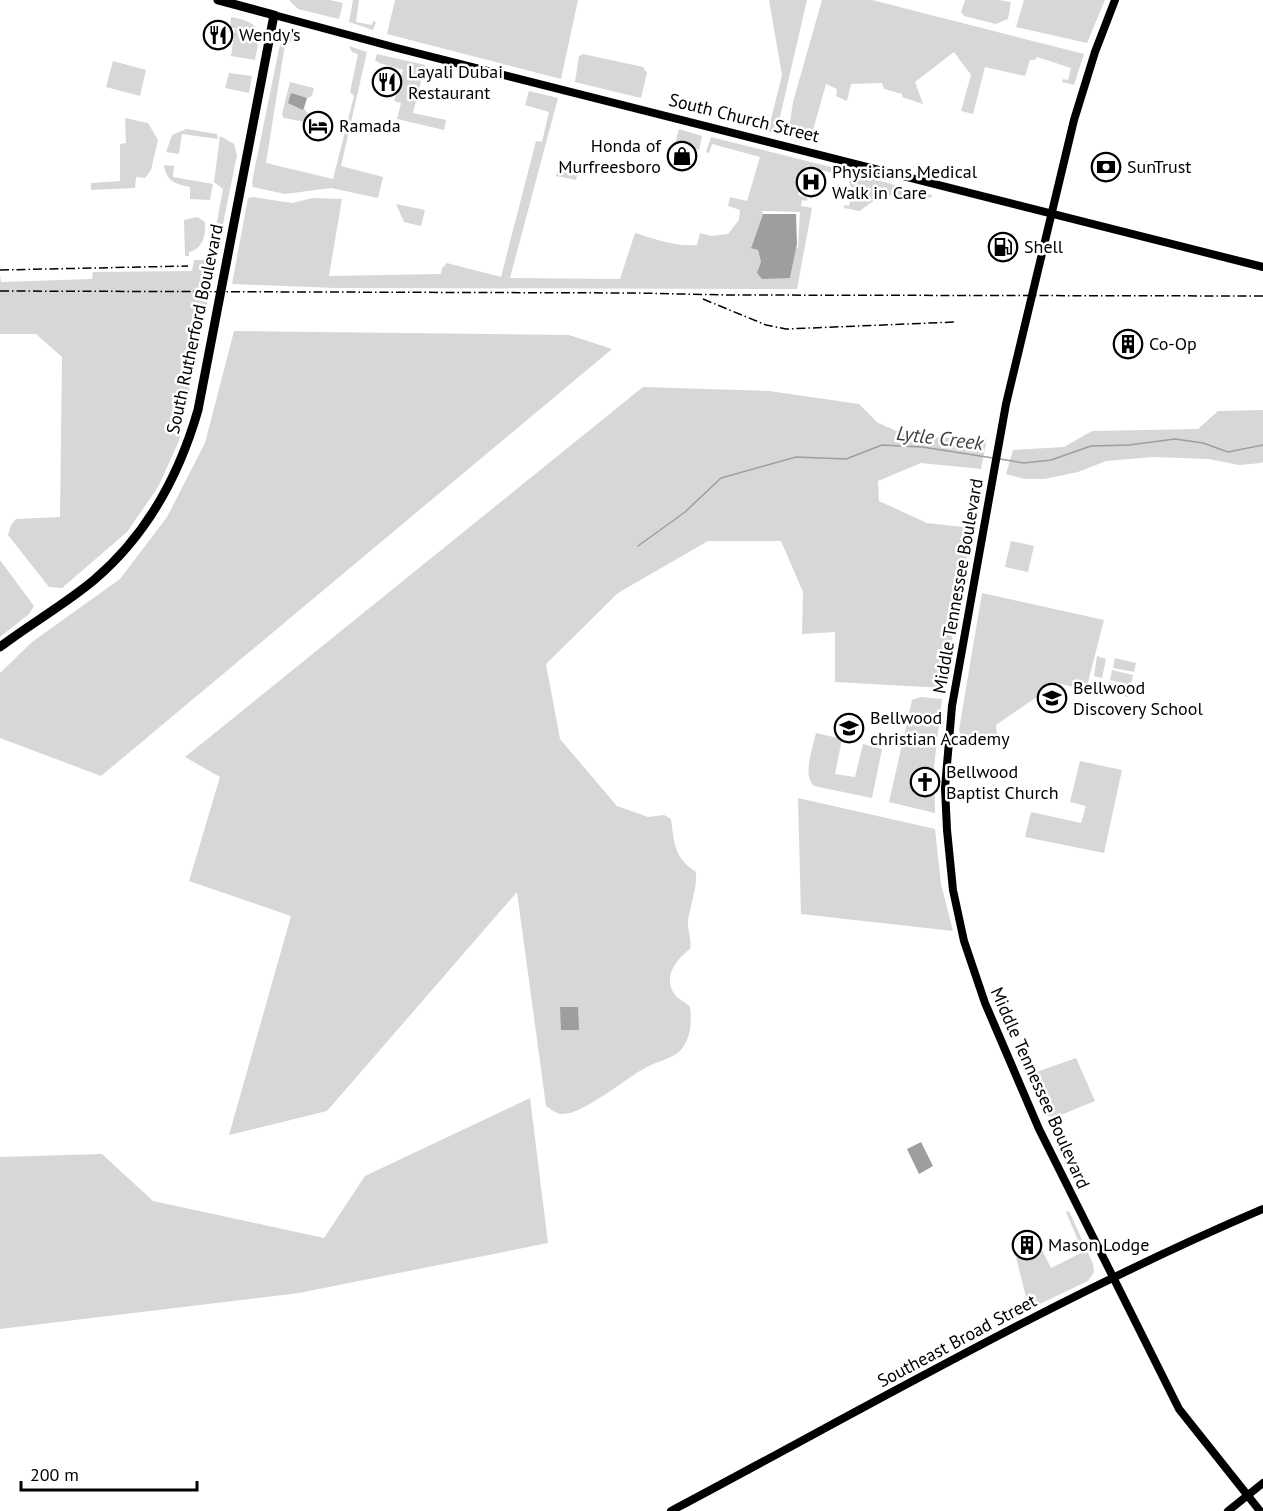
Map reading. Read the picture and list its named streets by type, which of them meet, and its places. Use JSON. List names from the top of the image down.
{
  "streets": {
    "highway": ["South Church Street", "South Rutherford Boulevard"],
    "main road": ["Middle Tennessee Boulevard", "Southeast Broad Street"]
  },
  "crossings": [
    ["South Church Street", "South Rutherford Boulevard"],
    ["South Church Street", "Middle Tennessee Boulevard"],
    ["Middle Tennessee Boulevard", "Southeast Broad Street"]
  ],
  "water": ["Lytle Creek"],
  "places": {
    "restaurant": ["Wendy's", "Layali Dubai Restaurant"],
    "hotel": ["Ramada"],
    "shop": ["Honda of Murfreesboro"],
    "bank": ["SunTrust"],
    "hospital": ["Physicians Medical Walk in Care"],
    "fuel station": ["Shell"],
    "building": ["Co-Op", "Mason Lodge"],
    "school or university": ["Bellwood Discovery School", "Bellwood christian Academy"],
    "church": ["Bellwood Baptist Church"]
  },
  "scale_bar": "200 m"
}
